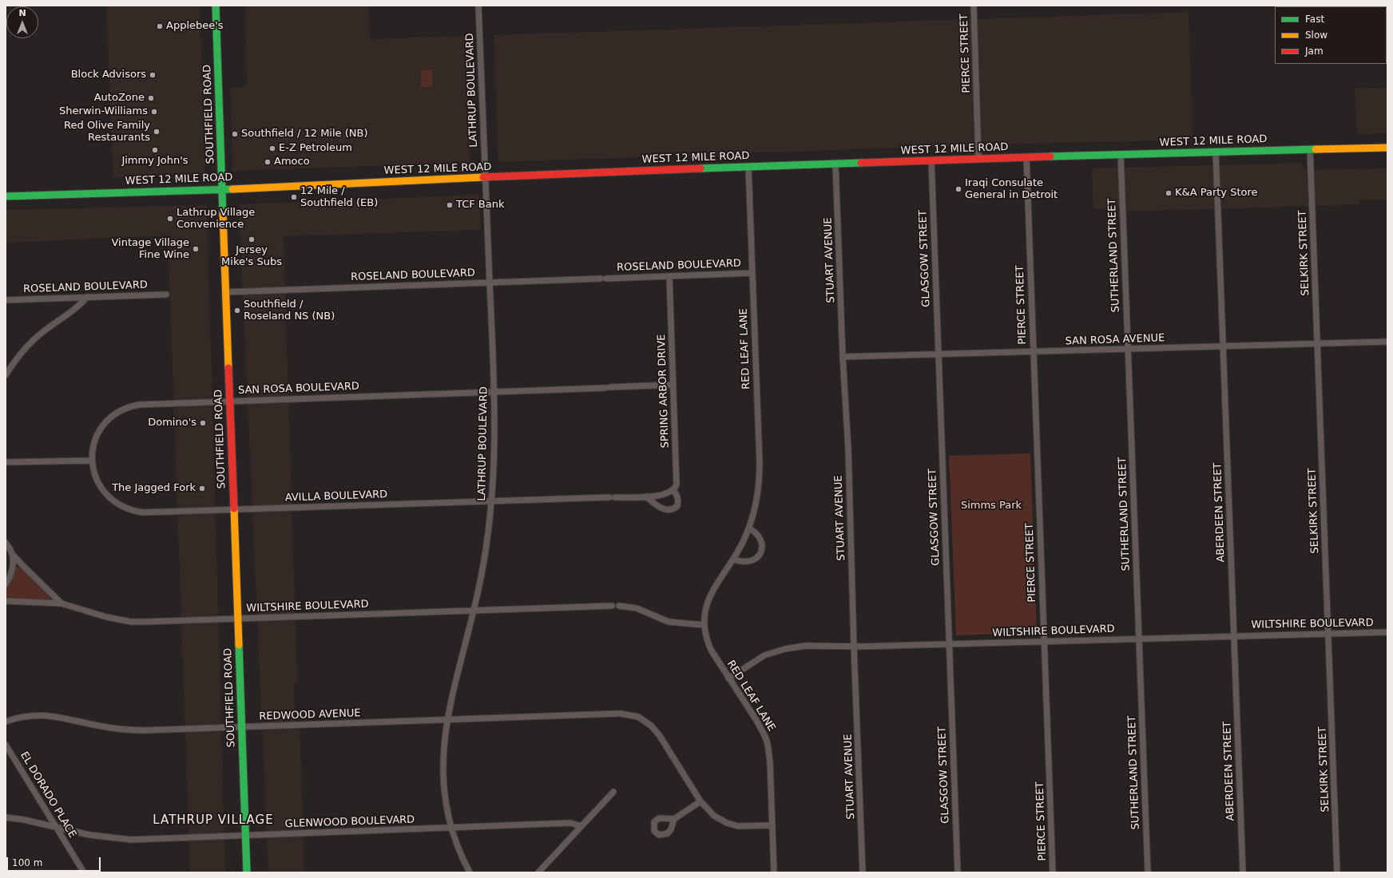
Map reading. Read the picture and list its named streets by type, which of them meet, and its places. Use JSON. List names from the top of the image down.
{
  "streets": {
    "main road": ["SOUTHFIELD ROAD", "WEST 12 MILE ROAD"],
    "street": [
      "PIERCE STREET",
      "LATHRUP BOULEVARD",
      "SELKIRK STREET",
      "SUTHERLAND STREET",
      "GLASGOW STREET",
      "STUART AVENUE",
      "ROSELAND BOULEVARD",
      "SAN ROSA AVENUE",
      "RED LEAF LANE",
      "SAN ROSA BOULEVARD",
      "SPRING ARBOR DRIVE",
      "AVILLA BOULEVARD",
      "ABERDEEN STREET",
      "WILTSHIRE BOULEVARD",
      "REDWOOD AVENUE",
      "EL DORADO PLACE",
      "GLENWOOD BOULEVARD"
    ]
  },
  "crossings": [
    ["PIERCE STREET", "WEST 12 MILE ROAD"],
    ["PIERCE STREET", "SAN ROSA AVENUE"],
    ["PIERCE STREET", "WILTSHIRE BOULEVARD"],
    ["LATHRUP BOULEVARD", "WEST 12 MILE ROAD"],
    ["LATHRUP BOULEVARD", "ROSELAND BOULEVARD"],
    ["LATHRUP BOULEVARD", "SAN ROSA BOULEVARD"],
    ["LATHRUP BOULEVARD", "AVILLA BOULEVARD"],
    ["LATHRUP BOULEVARD", "WILTSHIRE BOULEVARD"],
    ["LATHRUP BOULEVARD", "REDWOOD AVENUE"],
    ["LATHRUP BOULEVARD", "GLENWOOD BOULEVARD"],
    ["SOUTHFIELD ROAD", "WEST 12 MILE ROAD"],
    ["SOUTHFIELD ROAD", "ROSELAND BOULEVARD"],
    ["SOUTHFIELD ROAD", "SAN ROSA BOULEVARD"],
    ["SOUTHFIELD ROAD", "AVILLA BOULEVARD"],
    ["SOUTHFIELD ROAD", "WILTSHIRE BOULEVARD"],
    ["SOUTHFIELD ROAD", "REDWOOD AVENUE"],
    ["SOUTHFIELD ROAD", "GLENWOOD BOULEVARD"],
    ["WEST 12 MILE ROAD", "SELKIRK STREET"],
    ["WEST 12 MILE ROAD", "SUTHERLAND STREET"],
    ["WEST 12 MILE ROAD", "GLASGOW STREET"],
    ["WEST 12 MILE ROAD", "STUART AVENUE"],
    ["WEST 12 MILE ROAD", "RED LEAF LANE"],
    ["WEST 12 MILE ROAD", "ABERDEEN STREET"],
    ["SELKIRK STREET", "SAN ROSA AVENUE"],
    ["SELKIRK STREET", "WILTSHIRE BOULEVARD"],
    ["SUTHERLAND STREET", "SAN ROSA AVENUE"],
    ["SUTHERLAND STREET", "WILTSHIRE BOULEVARD"],
    ["GLASGOW STREET", "SAN ROSA AVENUE"],
    ["GLASGOW STREET", "WILTSHIRE BOULEVARD"],
    ["STUART AVENUE", "SAN ROSA AVENUE"],
    ["STUART AVENUE", "WILTSHIRE BOULEVARD"],
    ["ROSELAND BOULEVARD", "RED LEAF LANE"],
    ["ROSELAND BOULEVARD", "SPRING ARBOR DRIVE"],
    ["SAN ROSA AVENUE", "ABERDEEN STREET"],
    ["RED LEAF LANE", "WILTSHIRE BOULEVARD"],
    ["RED LEAF LANE", "REDWOOD AVENUE"],
    ["SAN ROSA BOULEVARD", "SPRING ARBOR DRIVE"],
    ["SAN ROSA BOULEVARD", "AVILLA BOULEVARD"],
    ["SPRING ARBOR DRIVE", "AVILLA BOULEVARD"],
    ["ABERDEEN STREET", "WILTSHIRE BOULEVARD"],
    ["EL DORADO PLACE", "GLENWOOD BOULEVARD"]
  ],
  "districts": ["LATHRUP VILLAGE"],
  "parks": ["Simms Park"],
  "places": [
    "Applebee's",
    "Block Advisors",
    "AutoZone",
    "Sherwin-Williams",
    "Red Olive Family Restaurants",
    "Southfield / 12 Mile (NB)",
    "E-Z Petroleum",
    "Jimmy John's",
    "Amoco",
    "Iraqi Consulate General in Detroit",
    "K&A Party Store",
    "12 Mile / Southfield (EB)",
    "TCF Bank",
    "Lathrup Village Convenience",
    "Jersey Mike's Subs",
    "Vintage Village Fine Wine",
    "Southfield / Roseland NS (NB)",
    "Domino's",
    "The Jagged Fork"
  ],
  "legend": ["Fast", "Slow", "Jam"],
  "scale_bar": "100 m",
  "north": "top"
}
